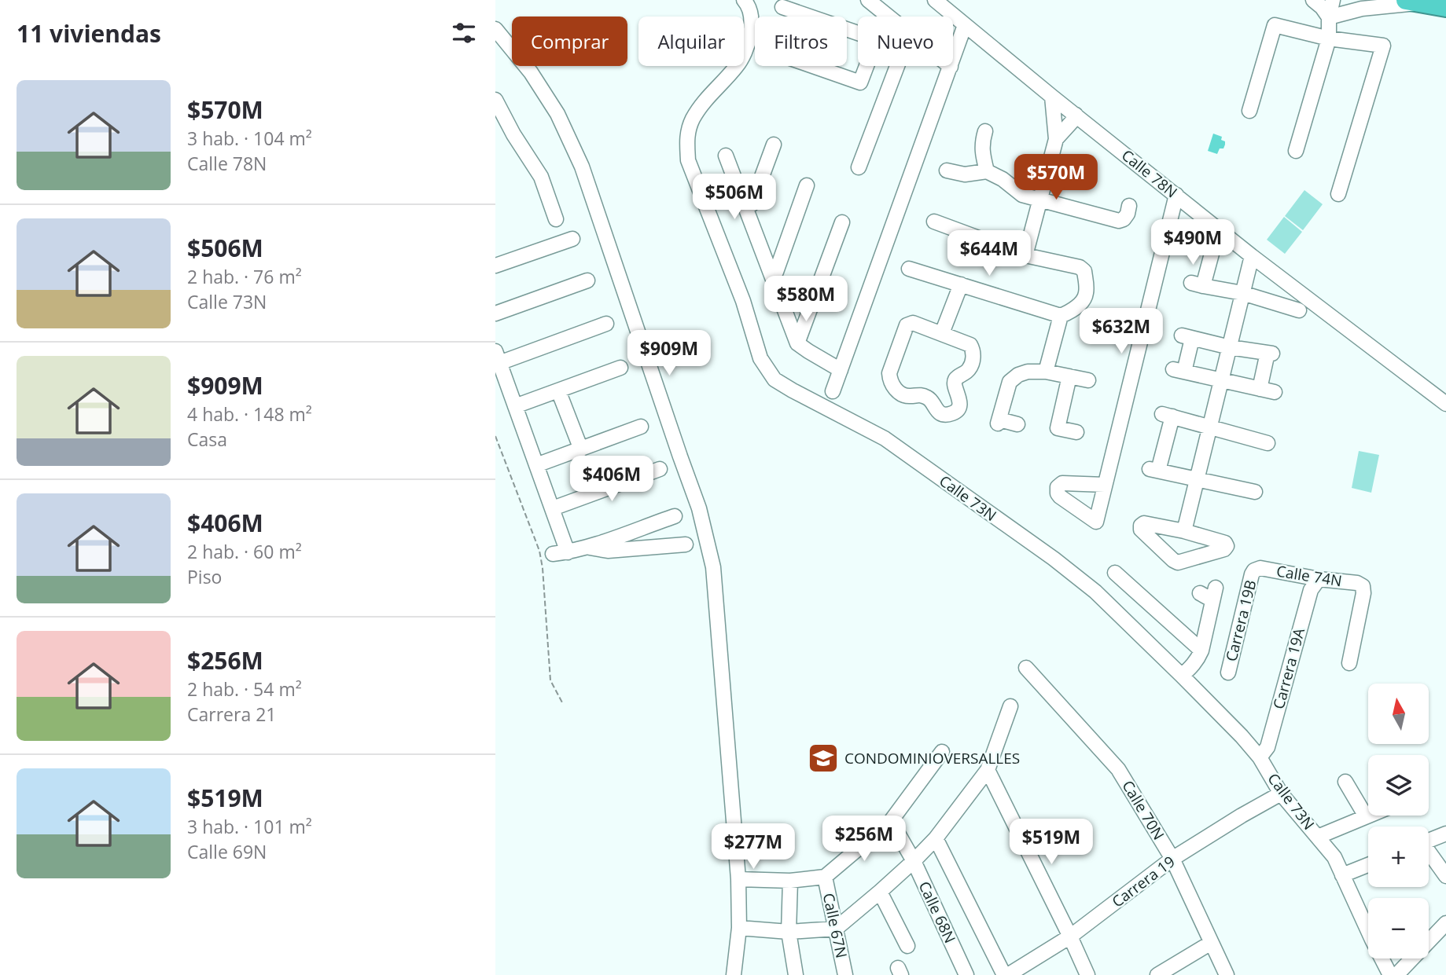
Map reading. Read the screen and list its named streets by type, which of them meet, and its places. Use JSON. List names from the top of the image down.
{
  "streets": {
    "street": [
      "Calle 78N",
      "Calle 73N",
      "Calle 74N",
      "Carrera 19B",
      "Carrera 19A",
      "Calle 70N",
      "Carrera 19",
      "Calle 68N",
      "Calle 67N"
    ]
  },
  "crossings": [
    ["Calle 73N", "Carrera 19A"],
    ["Calle 73N", "Carrera 19"],
    ["Calle 74N", "Carrera 19B"],
    ["Calle 74N", "Carrera 19A"],
    ["Calle 70N", "Carrera 19"]
  ],
  "places": {
    "school or university": ["CONDOMINIOVERSALLES"]
  },
  "north": "top",
  "page": {
    "heading": "11 viviendas",
    "chip": [
      "Comprar",
      "Alquilar",
      "Filtros",
      "Nuevo"
    ],
    "list": [
      {
        "name": "$570M",
        "note": "3 hab. · 104 m² · Calle 78N"
      },
      {
        "name": "$506M",
        "note": "2 hab. · 76 m² · Calle 73N"
      },
      {
        "name": "$909M",
        "note": "4 hab. · 148 m² · Casa"
      },
      {
        "name": "$406M",
        "note": "2 hab. · 60 m² · Piso"
      },
      {
        "name": "$256M",
        "note": "2 hab. · 54 m² · Carrera 21"
      },
      {
        "name": "$519M",
        "note": "3 hab. · 101 m² · Calle 69N"
      }
    ],
    "price": [
      "$570M",
      "$506M",
      "$490M",
      "$644M",
      "$580M",
      "$632M",
      "$909M",
      "$406M",
      "$256M",
      "$519M",
      "$277M"
    ],
    "map_buttons": ["+", "−"]
  }
}
